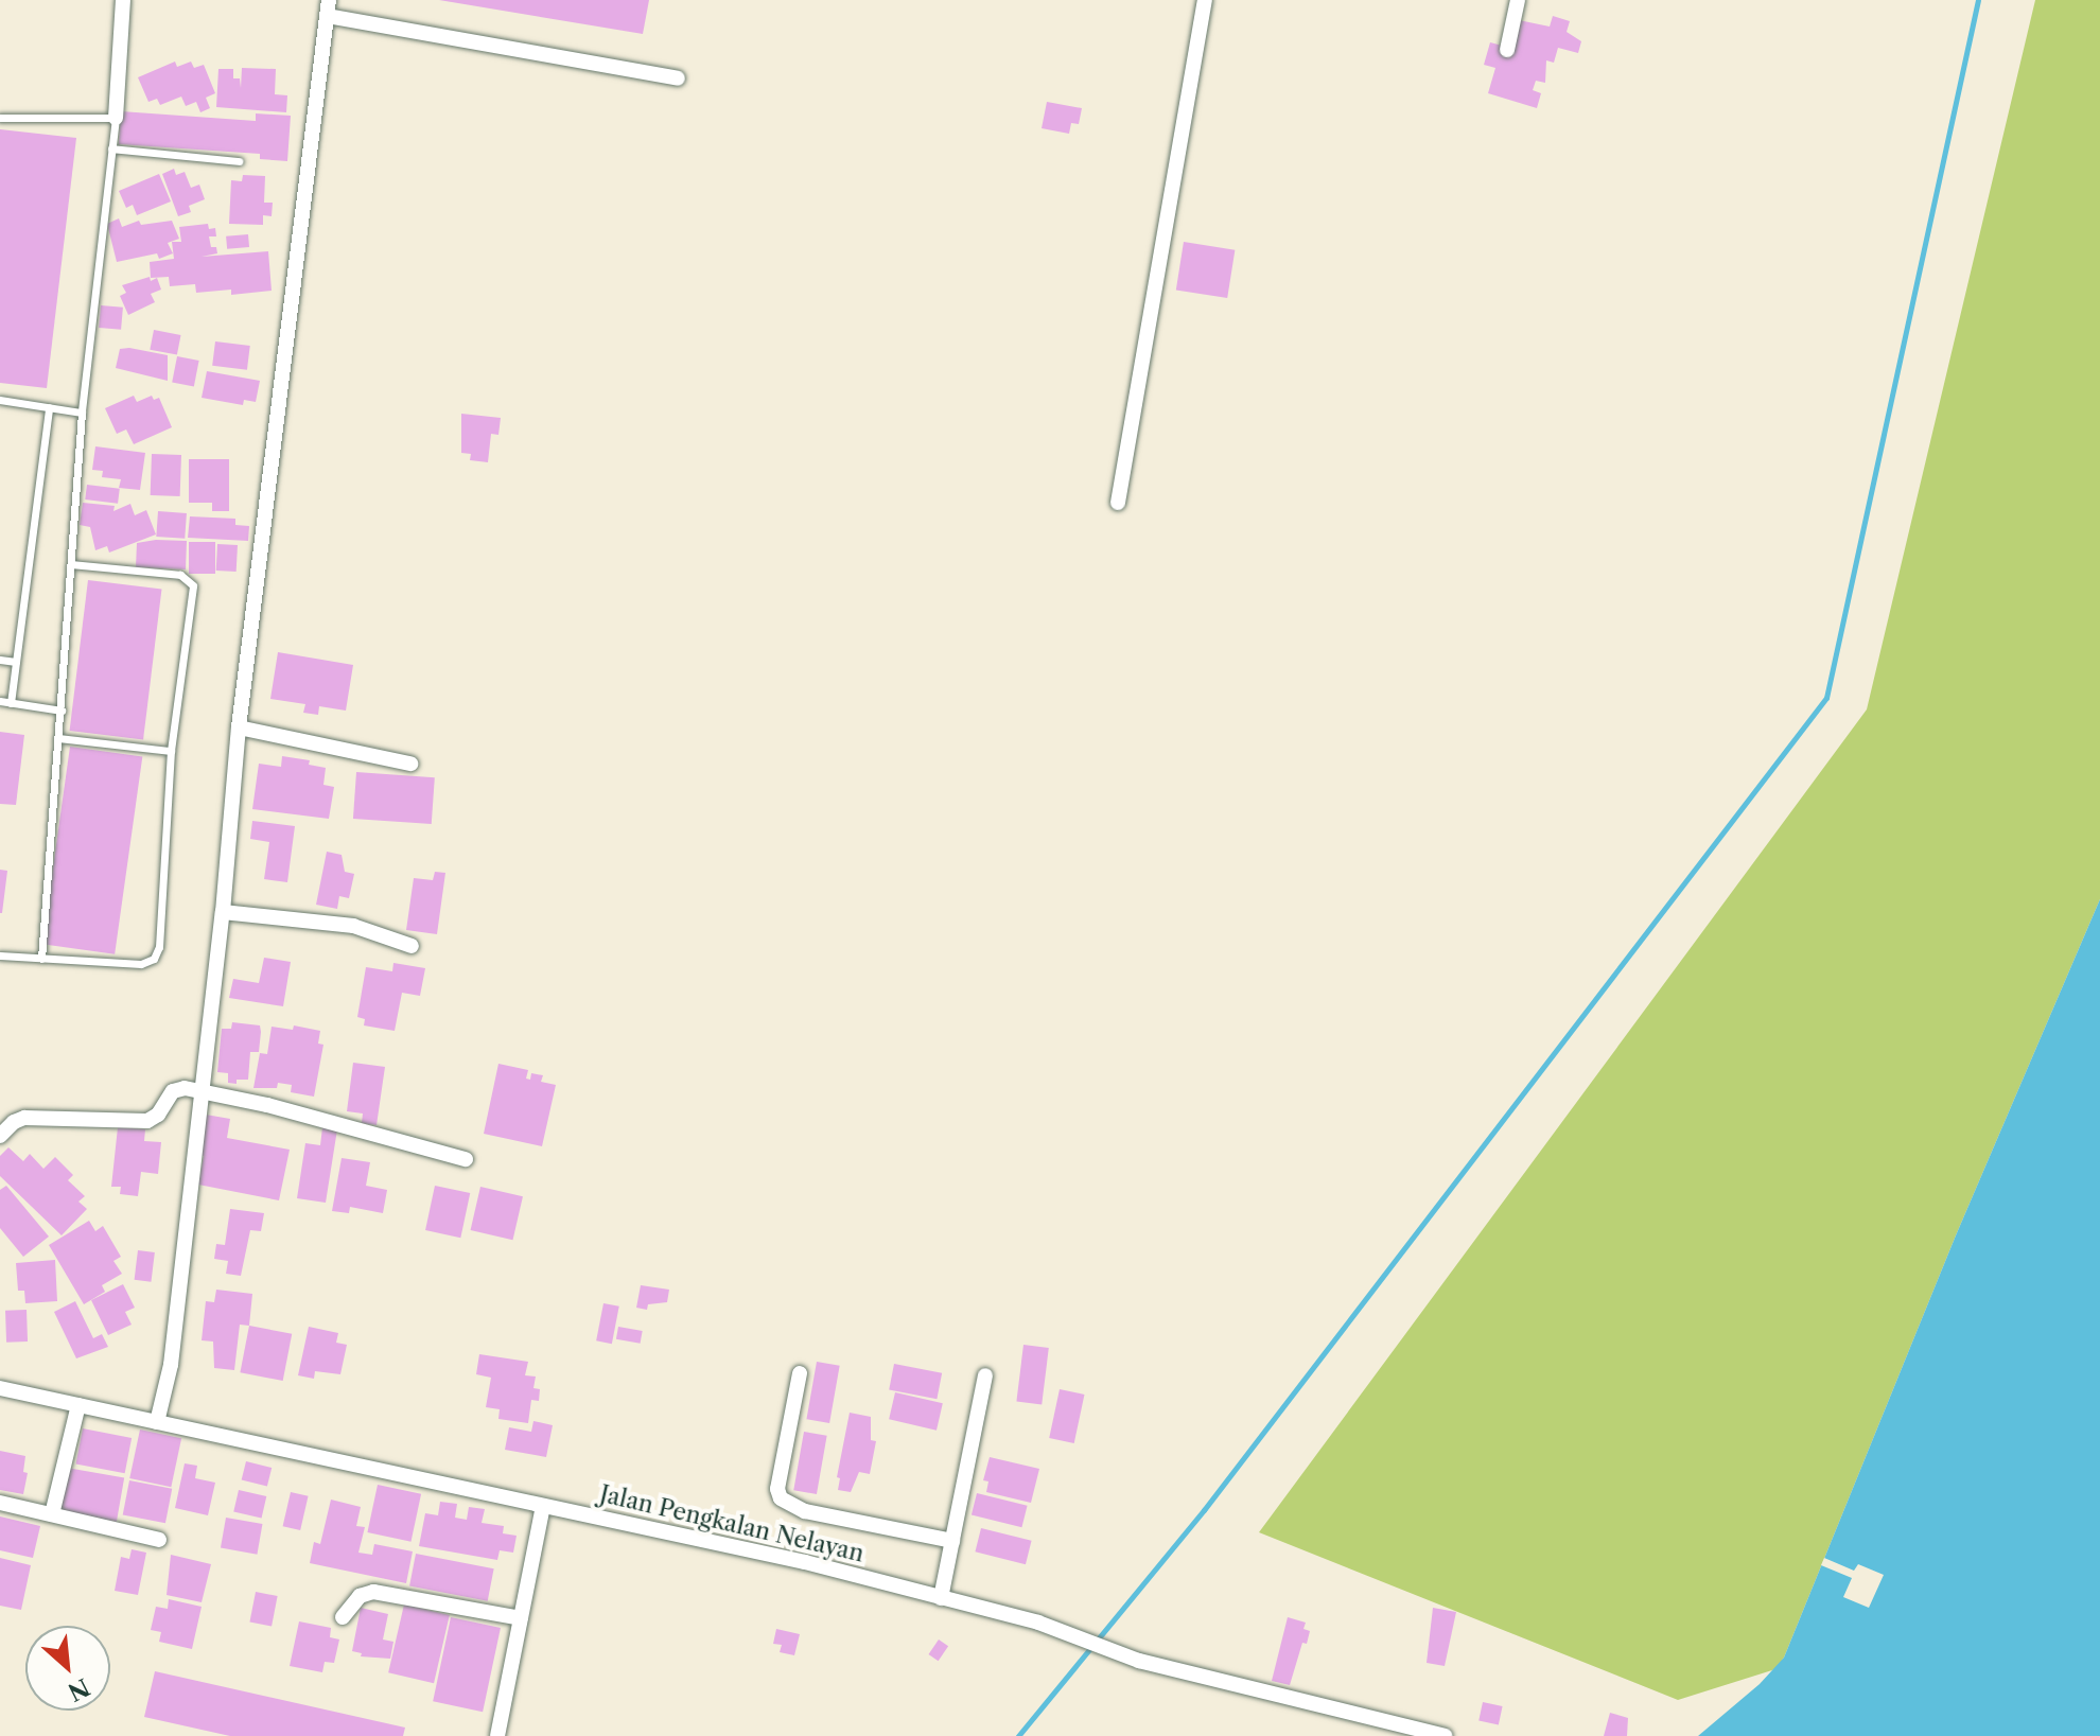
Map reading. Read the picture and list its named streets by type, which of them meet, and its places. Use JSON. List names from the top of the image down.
{
  "streets": {
    "street": ["Jalan Pengkalan Nelayan"]
  },
  "north": "bottom right"
}
